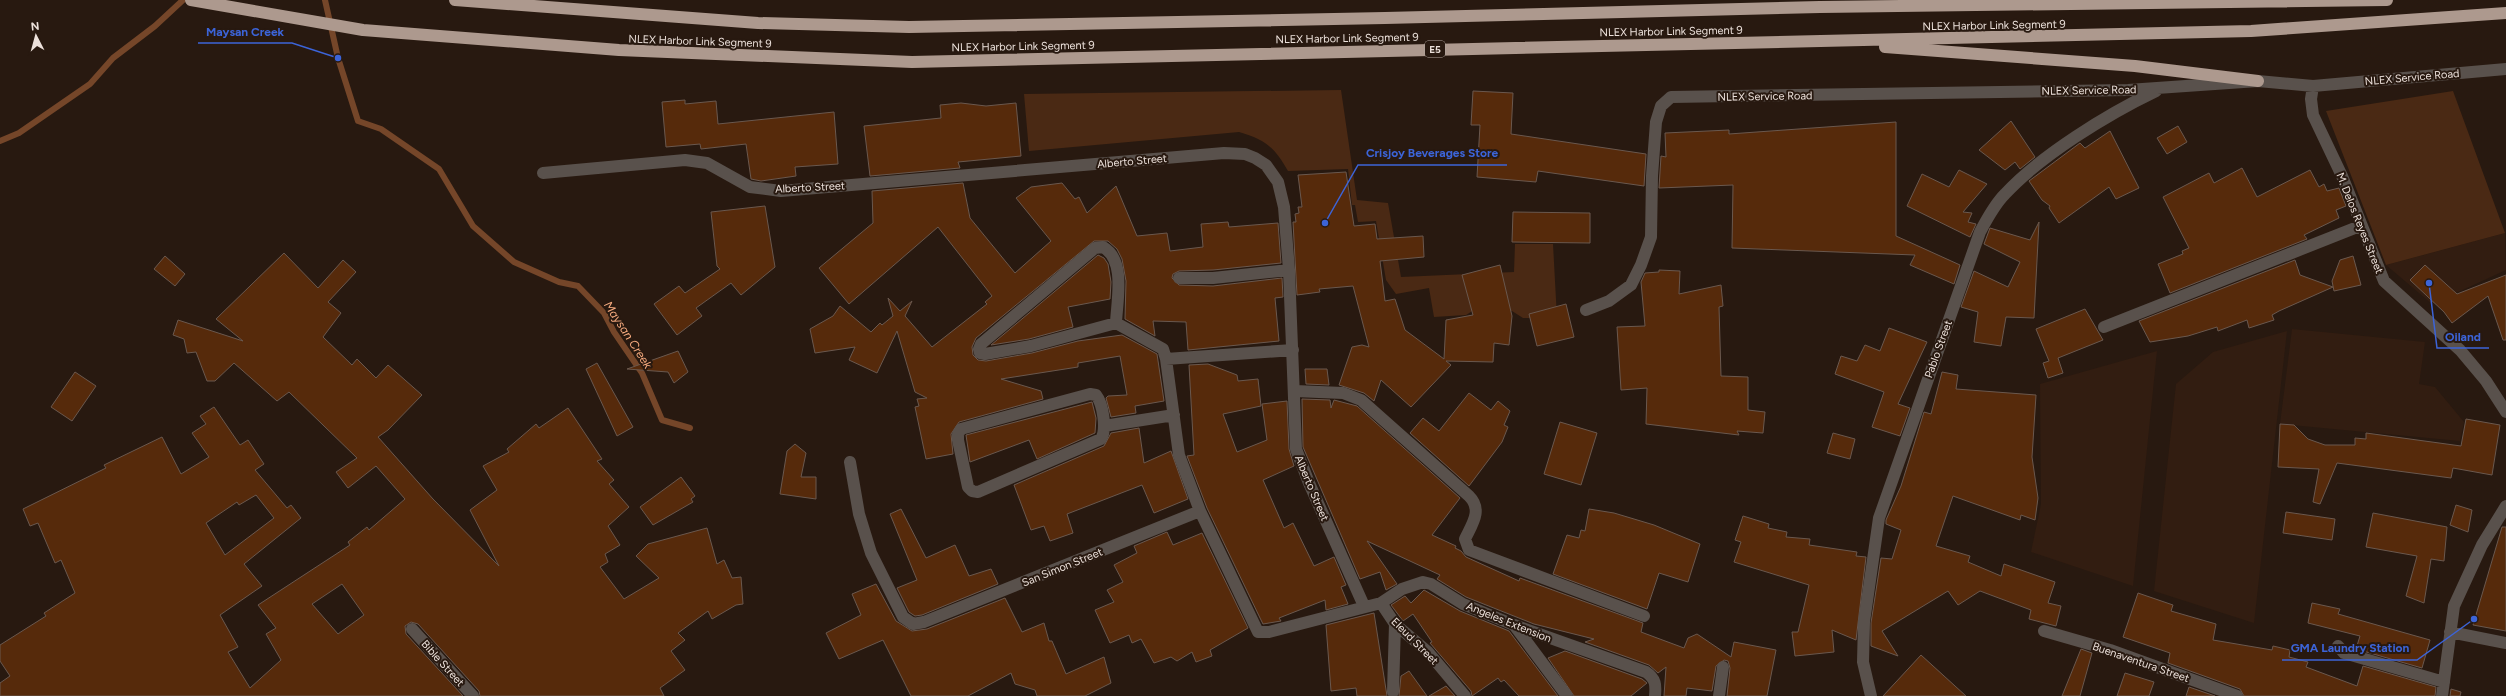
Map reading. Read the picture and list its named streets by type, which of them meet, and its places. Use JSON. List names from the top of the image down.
{
  "streets": {
    "highway": ["NLEX Harbor Link Segment 9", "E5"],
    "street": [
      "NLEX Service Road",
      "Alberto Street",
      "M. Delos Reyes Street",
      "Pablo Street",
      "San Simon Street",
      "Angeles Extension",
      "Eleud Street",
      "Buenaventura Street",
      "Bible Street"
    ]
  },
  "crossings": [
    ["NLEX Service Road", "M. Delos Reyes Street"],
    ["NLEX Service Road", "Pablo Street"],
    ["Alberto Street", "Angeles Extension"],
    ["San Simon Street", "Angeles Extension"],
    ["Angeles Extension", "Eleud Street"]
  ],
  "water": ["Maysan Creek"],
  "places": [
    "Maysan Creek",
    "Crisjoy Beverages Store",
    "Oiland",
    "GMA Laundry Station"
  ],
  "north": "top"
}
